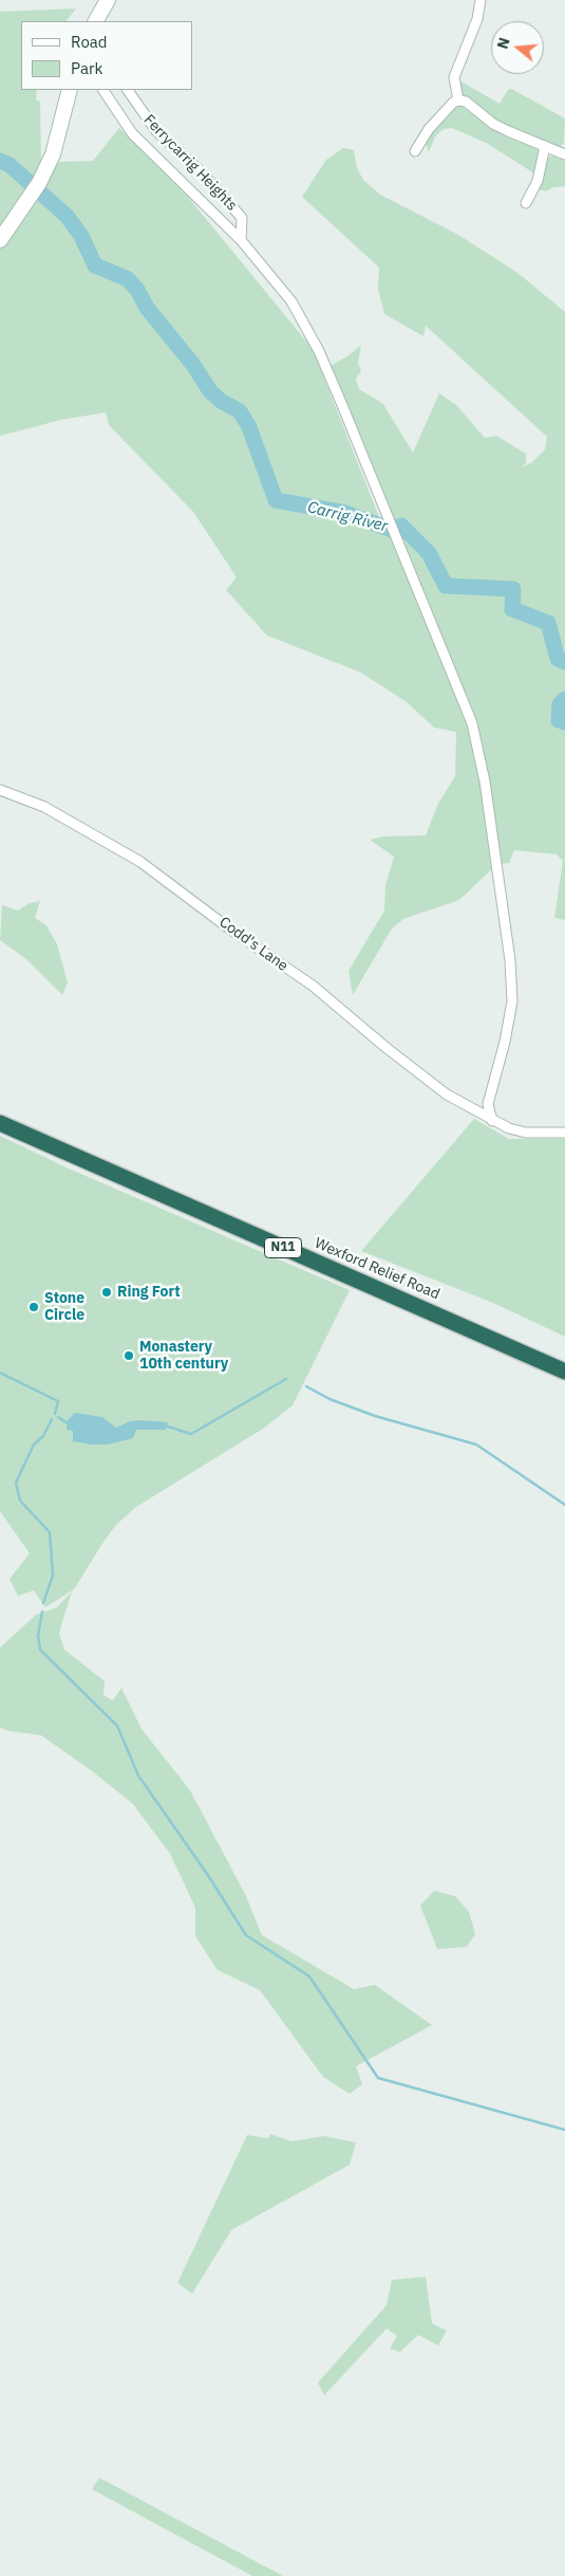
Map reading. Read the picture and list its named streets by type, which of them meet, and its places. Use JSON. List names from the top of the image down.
{
  "streets": {
    "highway": ["N11", "Wexford Relief Road"],
    "street": ["Ferrycarrig Heights", "Codd's Lane"]
  },
  "water": ["Carrig River"],
  "places": ["Ring Fort", "Stone Circle", "Monastery 10th century"],
  "legend": ["Road", "Park"],
  "north": "left"
}
